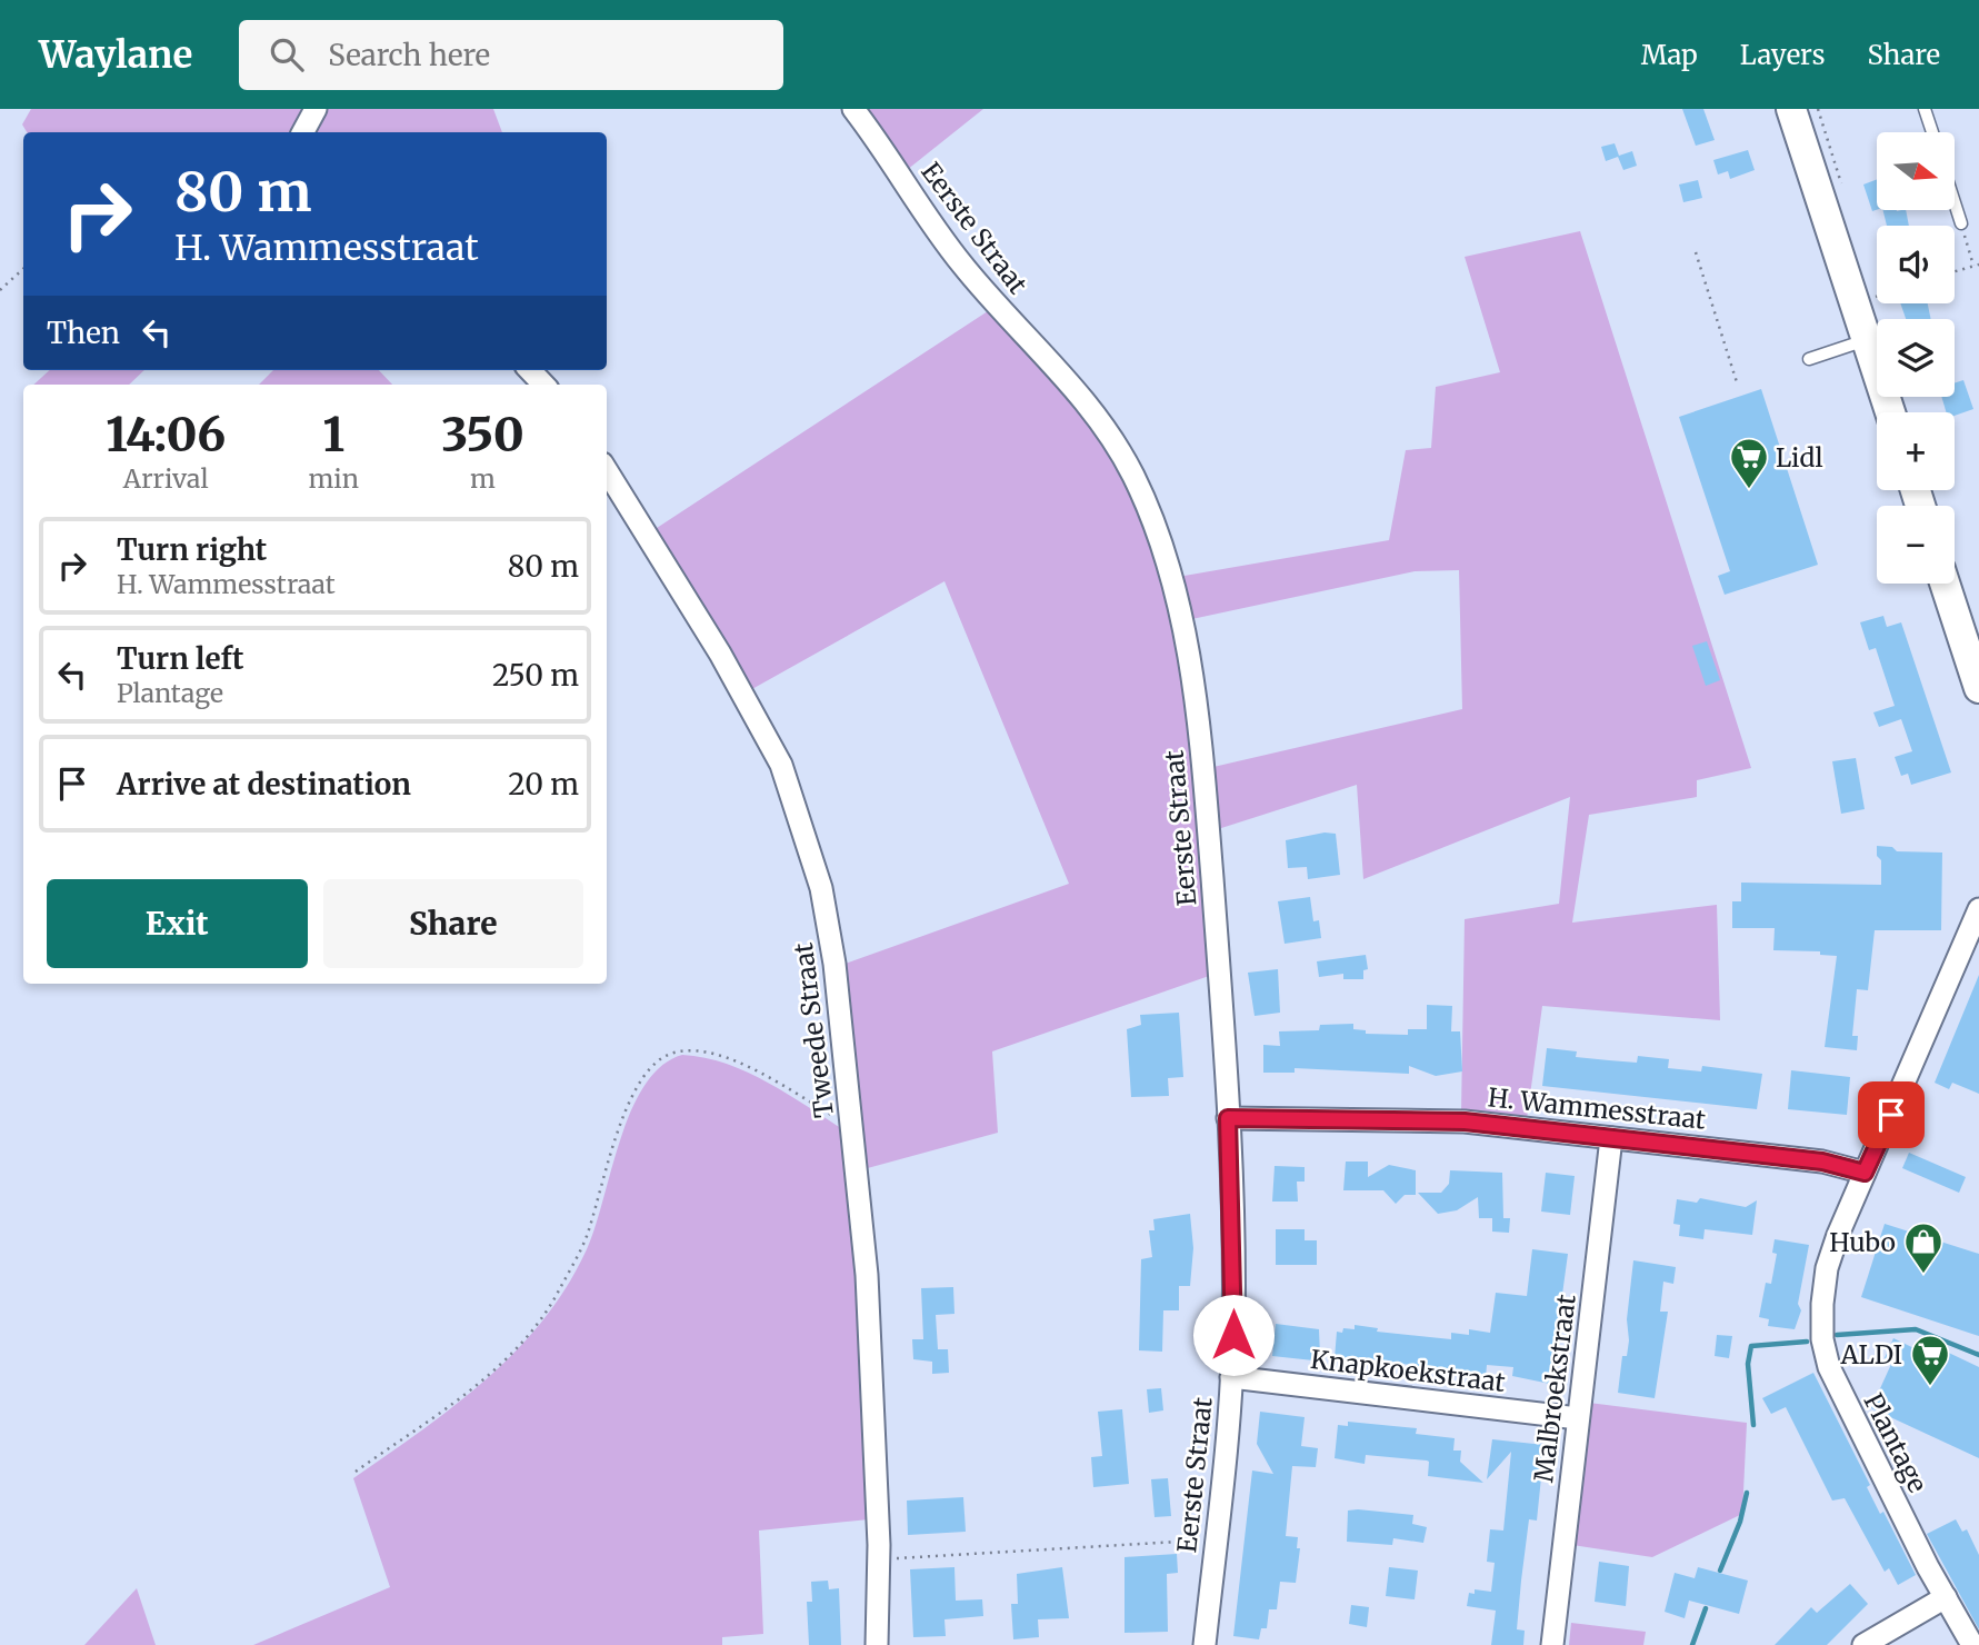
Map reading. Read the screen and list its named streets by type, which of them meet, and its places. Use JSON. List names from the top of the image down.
{
  "streets": {
    "street": [
      "Eerste Straat",
      "Tweede Straat",
      "H. Wammesstraat",
      "Knapkoekstraat",
      "Malbroekstraat",
      "Plantage"
    ]
  },
  "crossings": [
    ["Eerste Straat", "H. Wammesstraat"],
    ["Eerste Straat", "Knapkoekstraat"],
    ["H. Wammesstraat", "Malbroekstraat"],
    ["H. Wammesstraat", "Plantage"],
    ["Knapkoekstraat", "Malbroekstraat"]
  ],
  "places": {
    "supermarket": ["Lidl", "ALDI"],
    "shop": ["Hubo"]
  },
  "north": "right",
  "page": {
    "header": "Waylane",
    "search": "Search here",
    "nav": ["Map", "Layers", "Share"],
    "map_buttons": ["+", "−"],
    "turn": ["80 m", "H. Wammesstraat"],
    "then": "Then",
    "eta": [
      "14:06",
      "Arrival",
      "1",
      "min",
      "350",
      "m"
    ],
    "list": [
      {
        "name": "Turn right",
        "note": "H. Wammesstraat",
        "value": "80 m"
      },
      {
        "name": "Turn left",
        "note": "Plantage",
        "value": "250 m"
      },
      {
        "name": "Arrive at destination",
        "value": "20 m"
      }
    ],
    "buttons": ["Exit", "Share"]
  }
}
